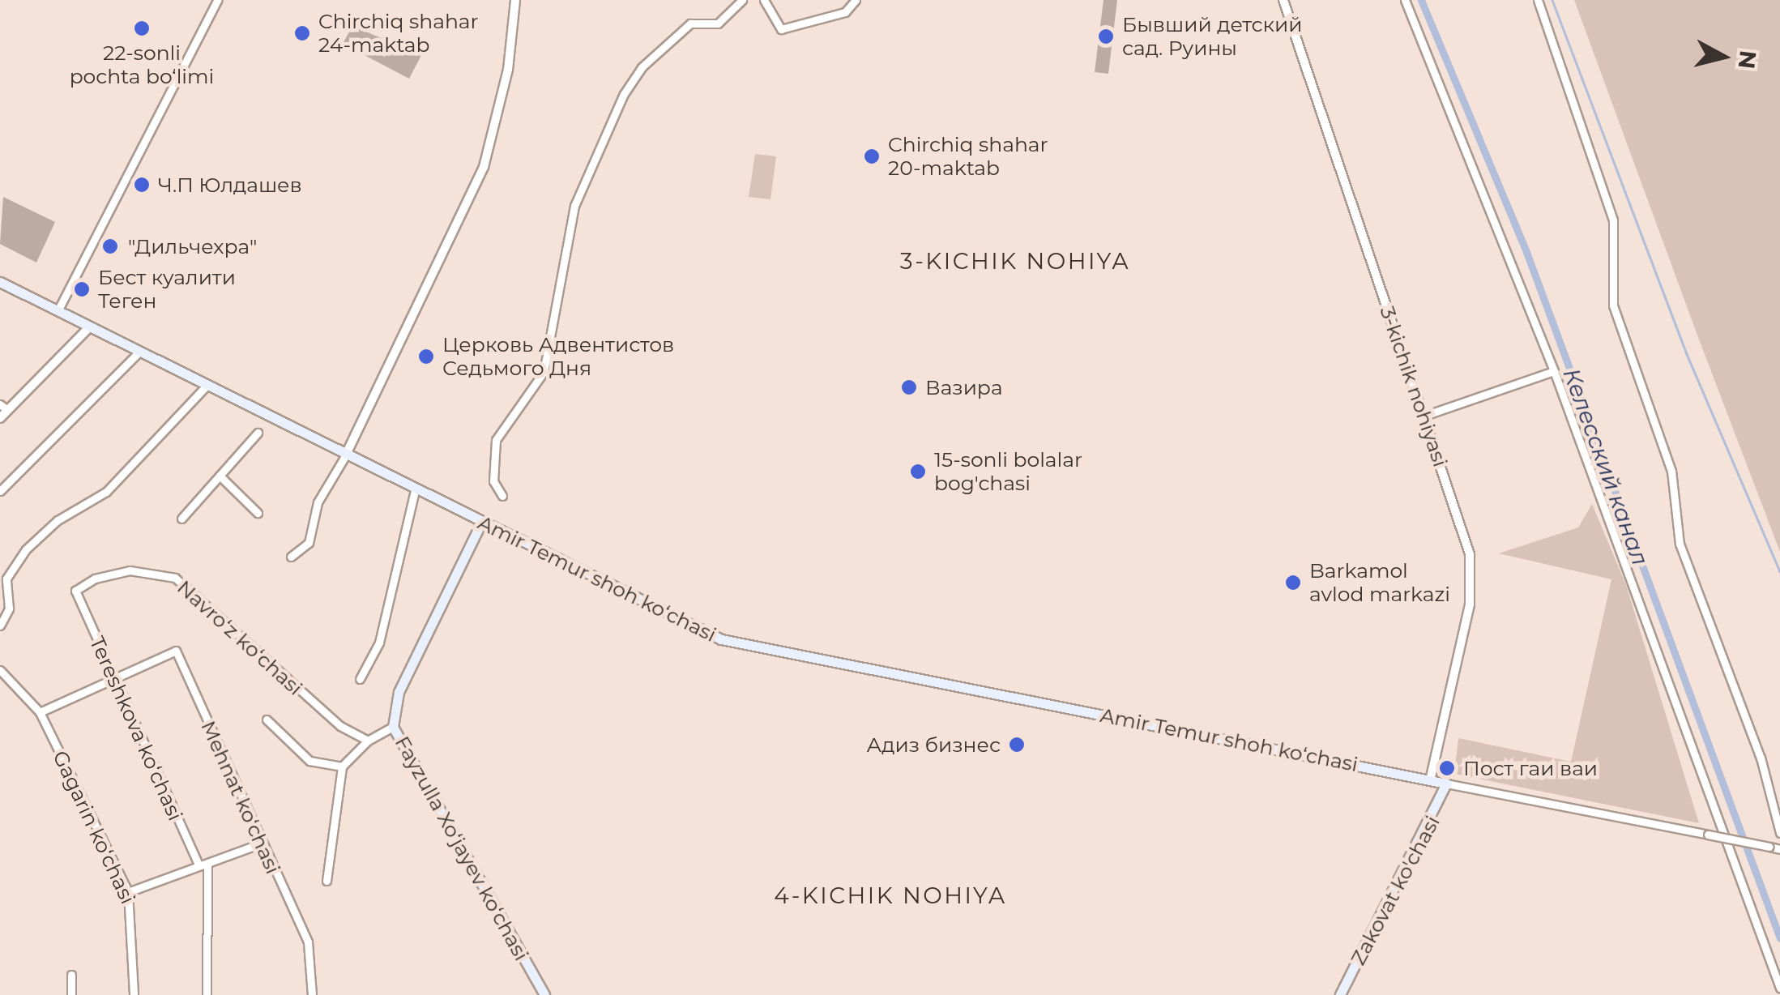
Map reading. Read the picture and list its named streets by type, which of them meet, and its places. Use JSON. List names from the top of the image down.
{
  "streets": {
    "main road": ["Amir Temur shoh ko‘chasi", "Fayzulla Xo‘jayev ko‘chasi", "Zakovat ko'chasi"],
    "street": [
      "3-kichik nohiyasi",
      "Navro‘z ko‘chasi",
      "Tereshkova ko‘chasi",
      "Mehnat ko‘chasi",
      "Gagarin ko‘chasi"
    ]
  },
  "crossings": [
    ["3-kichik nohiyasi", "Amir Temur shoh ko‘chasi"],
    ["Amir Temur shoh ko‘chasi", "Fayzulla Xo‘jayev ko‘chasi"],
    ["Amir Temur shoh ko‘chasi", "Zakovat ko'chasi"],
    ["Navro‘z ko‘chasi", "Tereshkova ko‘chasi"],
    ["Tereshkova ko‘chasi", "Mehnat ko‘chasi"]
  ],
  "districts": ["3-KICHIK NOHIYA", "4-KICHIK NOHIYA"],
  "water": ["Келесский канал"],
  "places": [
    "22-sonli pochta bo‘limi",
    "Chirchiq shahar 24-maktab",
    "Бывший детский сад. Руины",
    "Chirchiq shahar 20-maktab",
    "Ч.П Юлдашев",
    "\"Дильчехра\"",
    "Бест куалити Теген",
    "Церковь Адвентистов Седьмого Дня",
    "Вазира",
    "15-sonli bolalar bog'chasi",
    "Barkamol avlod markazi",
    "Адиз бизнес",
    "Пост гаи ваи"
  ],
  "north": "right"
}
